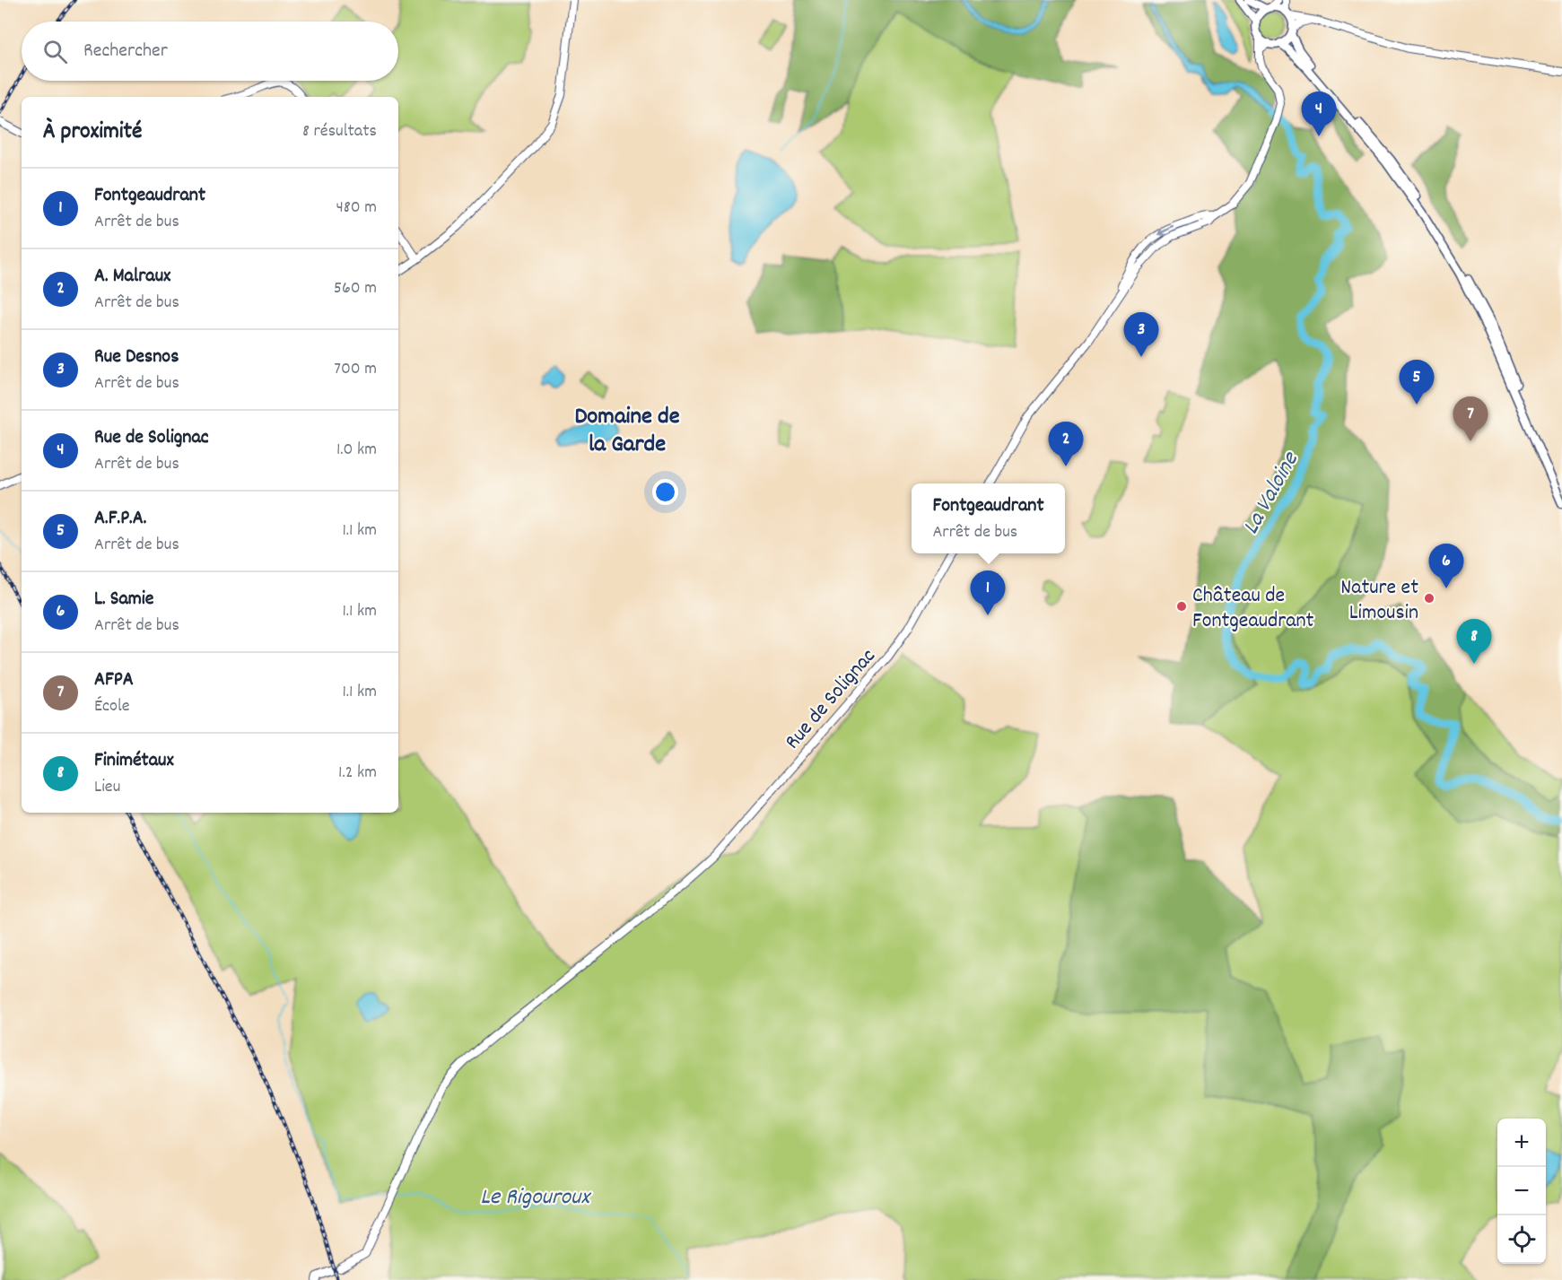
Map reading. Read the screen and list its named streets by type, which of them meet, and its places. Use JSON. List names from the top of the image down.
{
  "streets": {
    "street": ["Rue de Solignac"]
  },
  "districts": ["Domaine de la Garde"],
  "water": ["La Valoine", "Le Rigouroux"],
  "places": ["Nature et Limousin", "Château de Fontgeaudrant"],
  "page": {
    "search": "Rechercher",
    "pins": [
      "4",
      "3",
      "5",
      "7",
      "2",
      "6",
      "1",
      "8"
    ],
    "heading": ["À proximité", "8 résultats"],
    "list": [
      {
        "mark": "1",
        "name": "Fontgeaudrant",
        "note": "Arrêt de bus",
        "value": "480 m"
      },
      {
        "mark": "2",
        "name": "A. Malraux",
        "note": "Arrêt de bus",
        "value": "560 m"
      },
      {
        "mark": "3",
        "name": "Rue Desnos",
        "note": "Arrêt de bus",
        "value": "700 m"
      },
      {
        "mark": "4",
        "name": "Rue de Solignac",
        "note": "Arrêt de bus",
        "value": "1.0 km"
      },
      {
        "mark": "5",
        "name": "A.F.P.A.",
        "note": "Arrêt de bus",
        "value": "1.1 km"
      },
      {
        "mark": "6",
        "name": "L. Samie",
        "note": "Arrêt de bus",
        "value": "1.1 km"
      },
      {
        "mark": "7",
        "name": "AFPA",
        "note": "École",
        "value": "1.1 km"
      },
      {
        "mark": "8",
        "name": "Finimétaux",
        "note": "Lieu",
        "value": "1.2 km"
      }
    ],
    "popup": ["Fontgeaudrant", "Arrêt de bus"],
    "map_buttons": ["+", "−"]
  }
}
